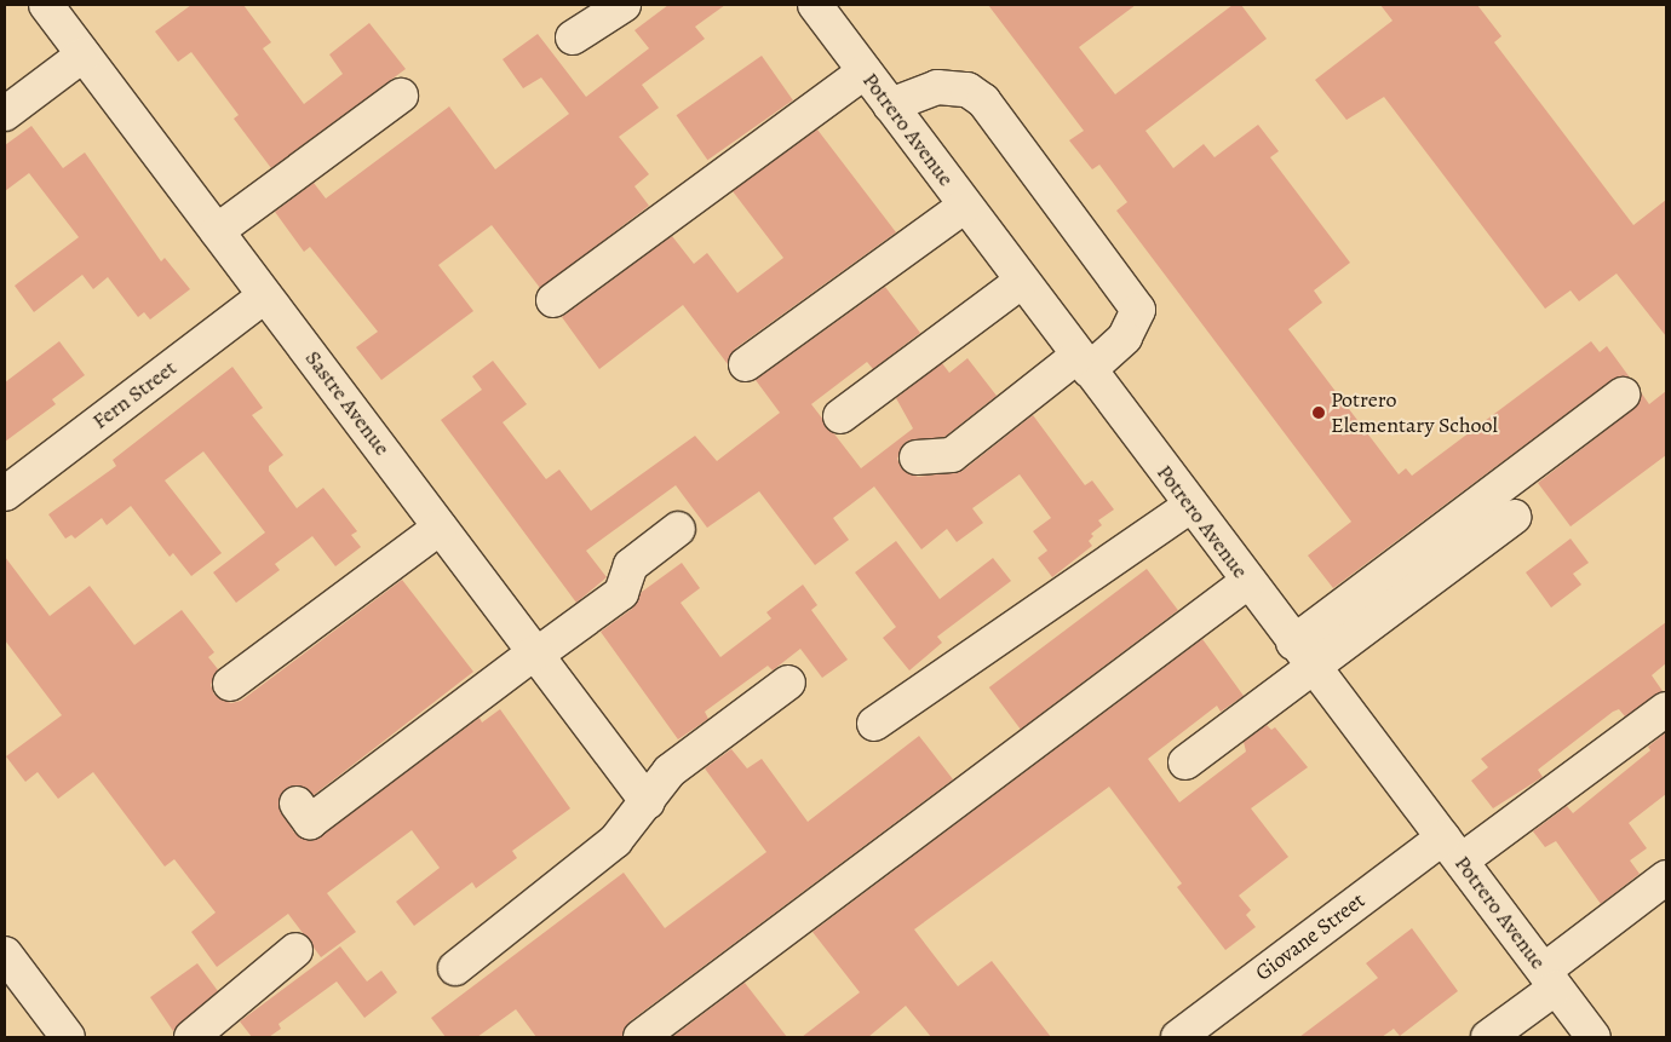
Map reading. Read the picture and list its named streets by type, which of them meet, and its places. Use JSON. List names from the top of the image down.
{
  "streets": {
    "street": [
      "Potrero Avenue",
      "Fern Street",
      "Sastre Avenue",
      "Giovane Street"
    ]
  },
  "crossings": [
    ["Potrero Avenue", "Giovane Street"],
    ["Fern Street", "Sastre Avenue"]
  ],
  "places": ["Potrero Elementary School"]
}
